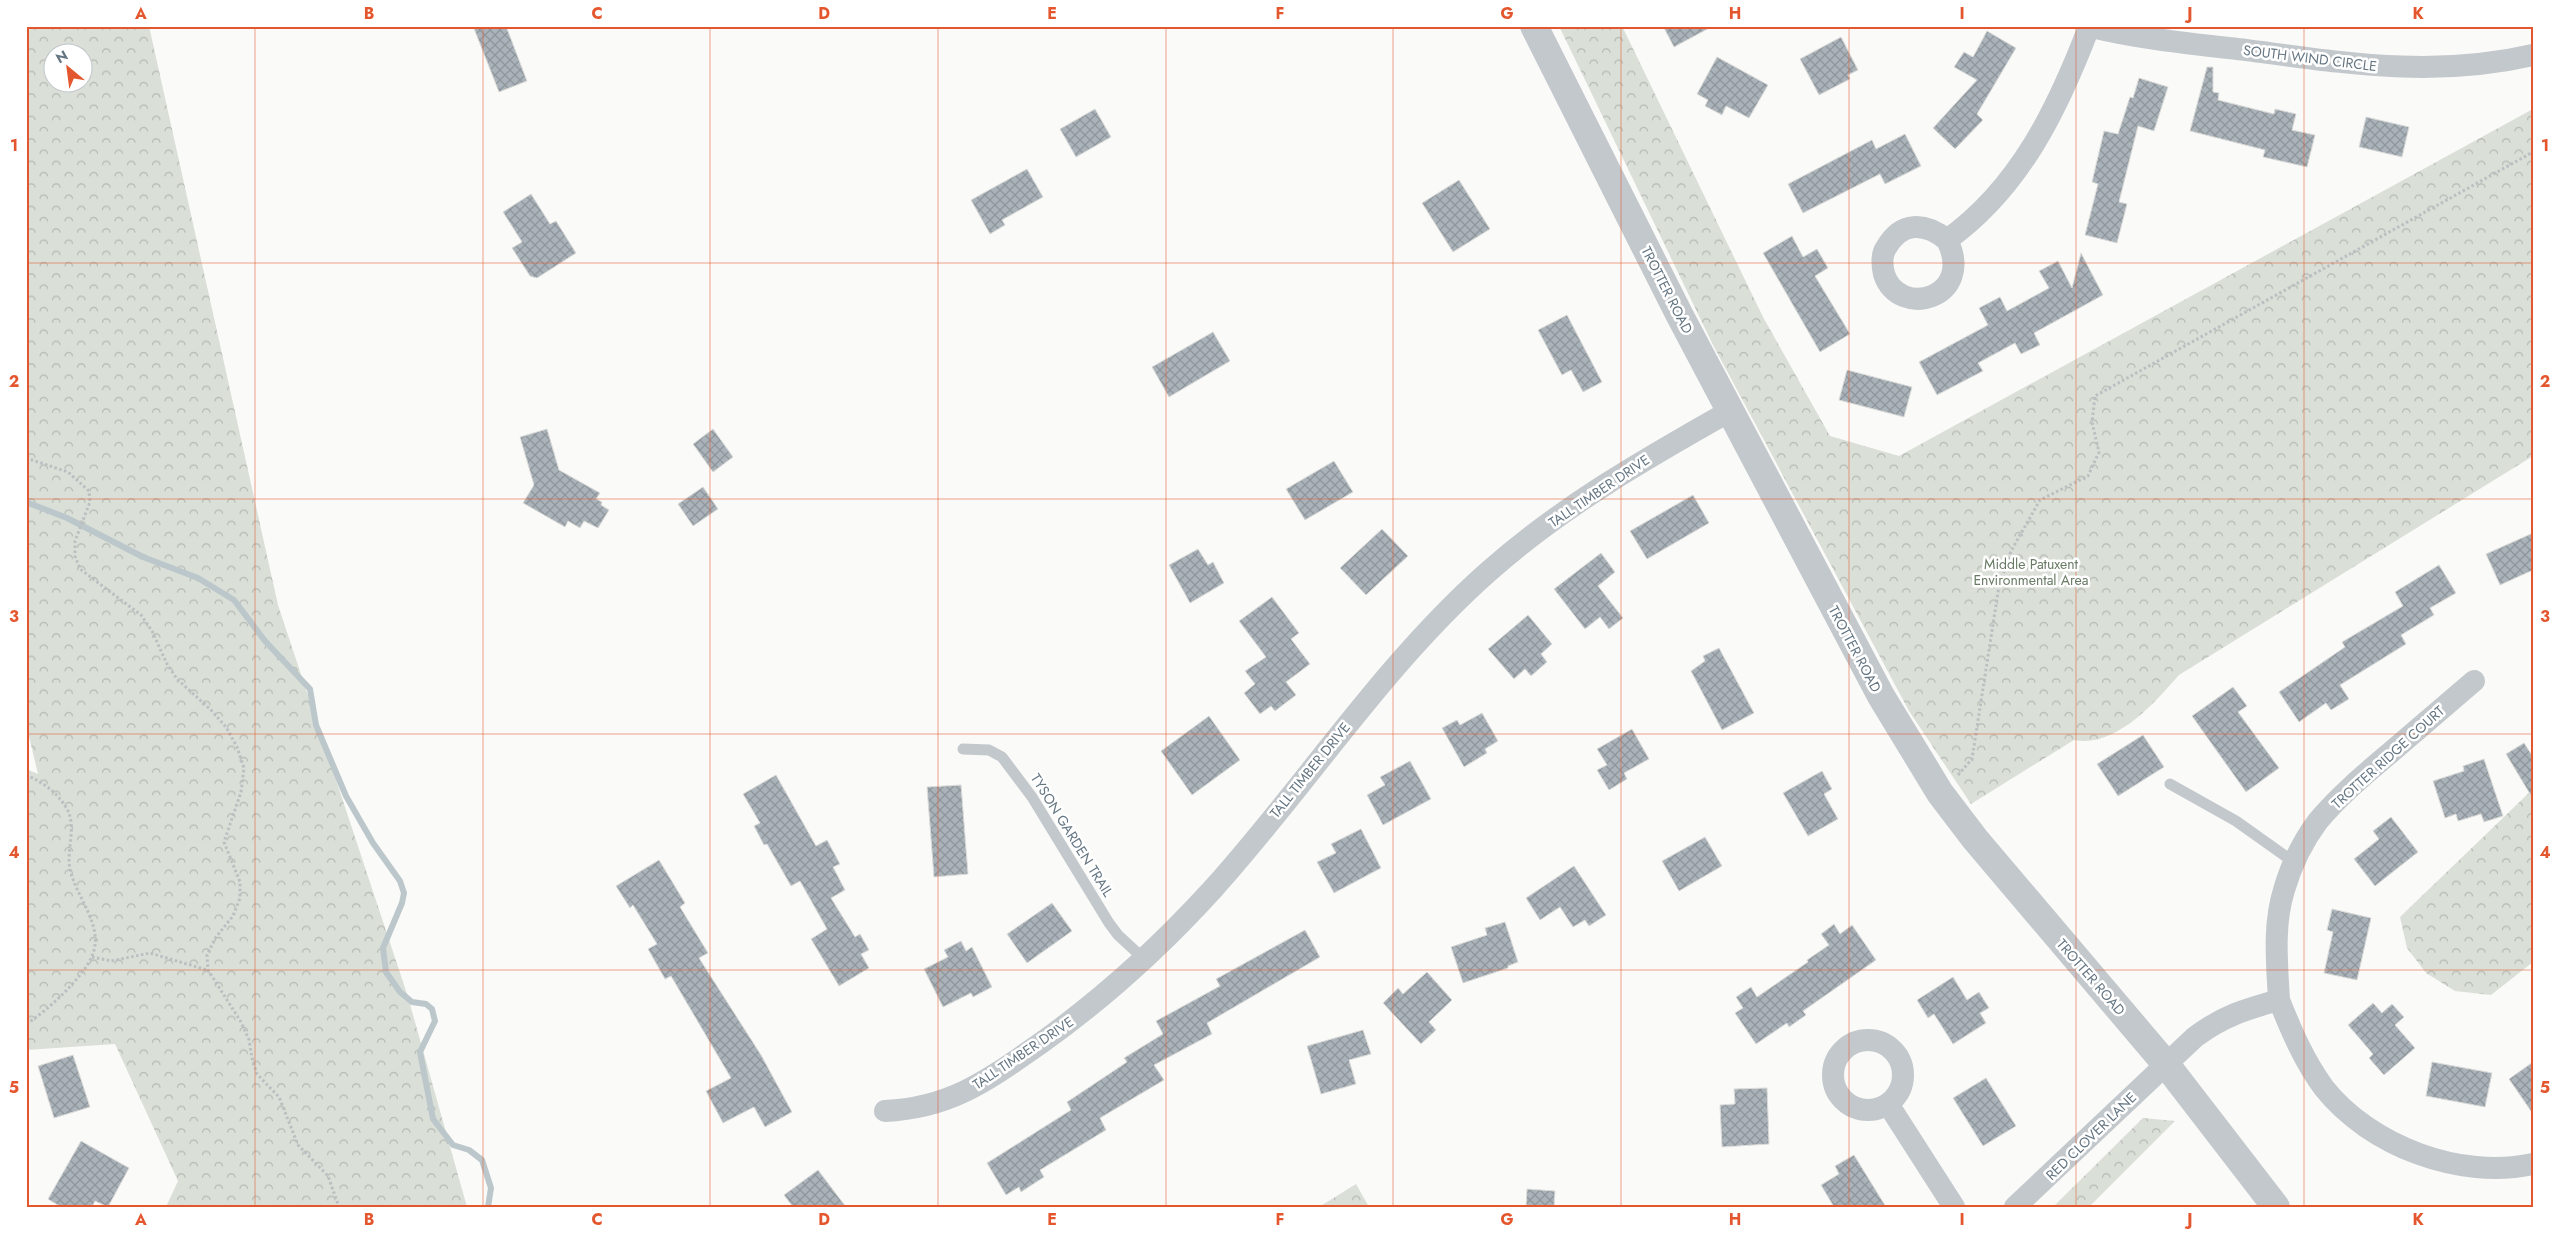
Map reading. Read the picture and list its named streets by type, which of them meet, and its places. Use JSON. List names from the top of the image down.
{
  "streets": {
    "street": [
      "SOUTH WIND CIRCLE",
      "TROTTER ROAD",
      "TALL TIMBER DRIVE",
      "TROTTER RIDGE COURT",
      "RED CLOVER LANE"
    ],
    "lane": ["TYSON GARDEN TRAIL"]
  },
  "crossings": [
    ["TROTTER ROAD", "TALL TIMBER DRIVE"],
    ["TROTTER ROAD", "RED CLOVER LANE"],
    ["TALL TIMBER DRIVE", "TYSON GARDEN TRAIL"]
  ],
  "parks": ["Middle Patuxent Environmental Area"],
  "north": "top left",
  "grid": {
    "columns": [
      "A",
      "B",
      "C",
      "D",
      "E",
      "F",
      "G",
      "H",
      "I",
      "J",
      "K"
    ],
    "rows": [
      "1",
      "2",
      "3",
      "4",
      "5"
    ]
  }
}
